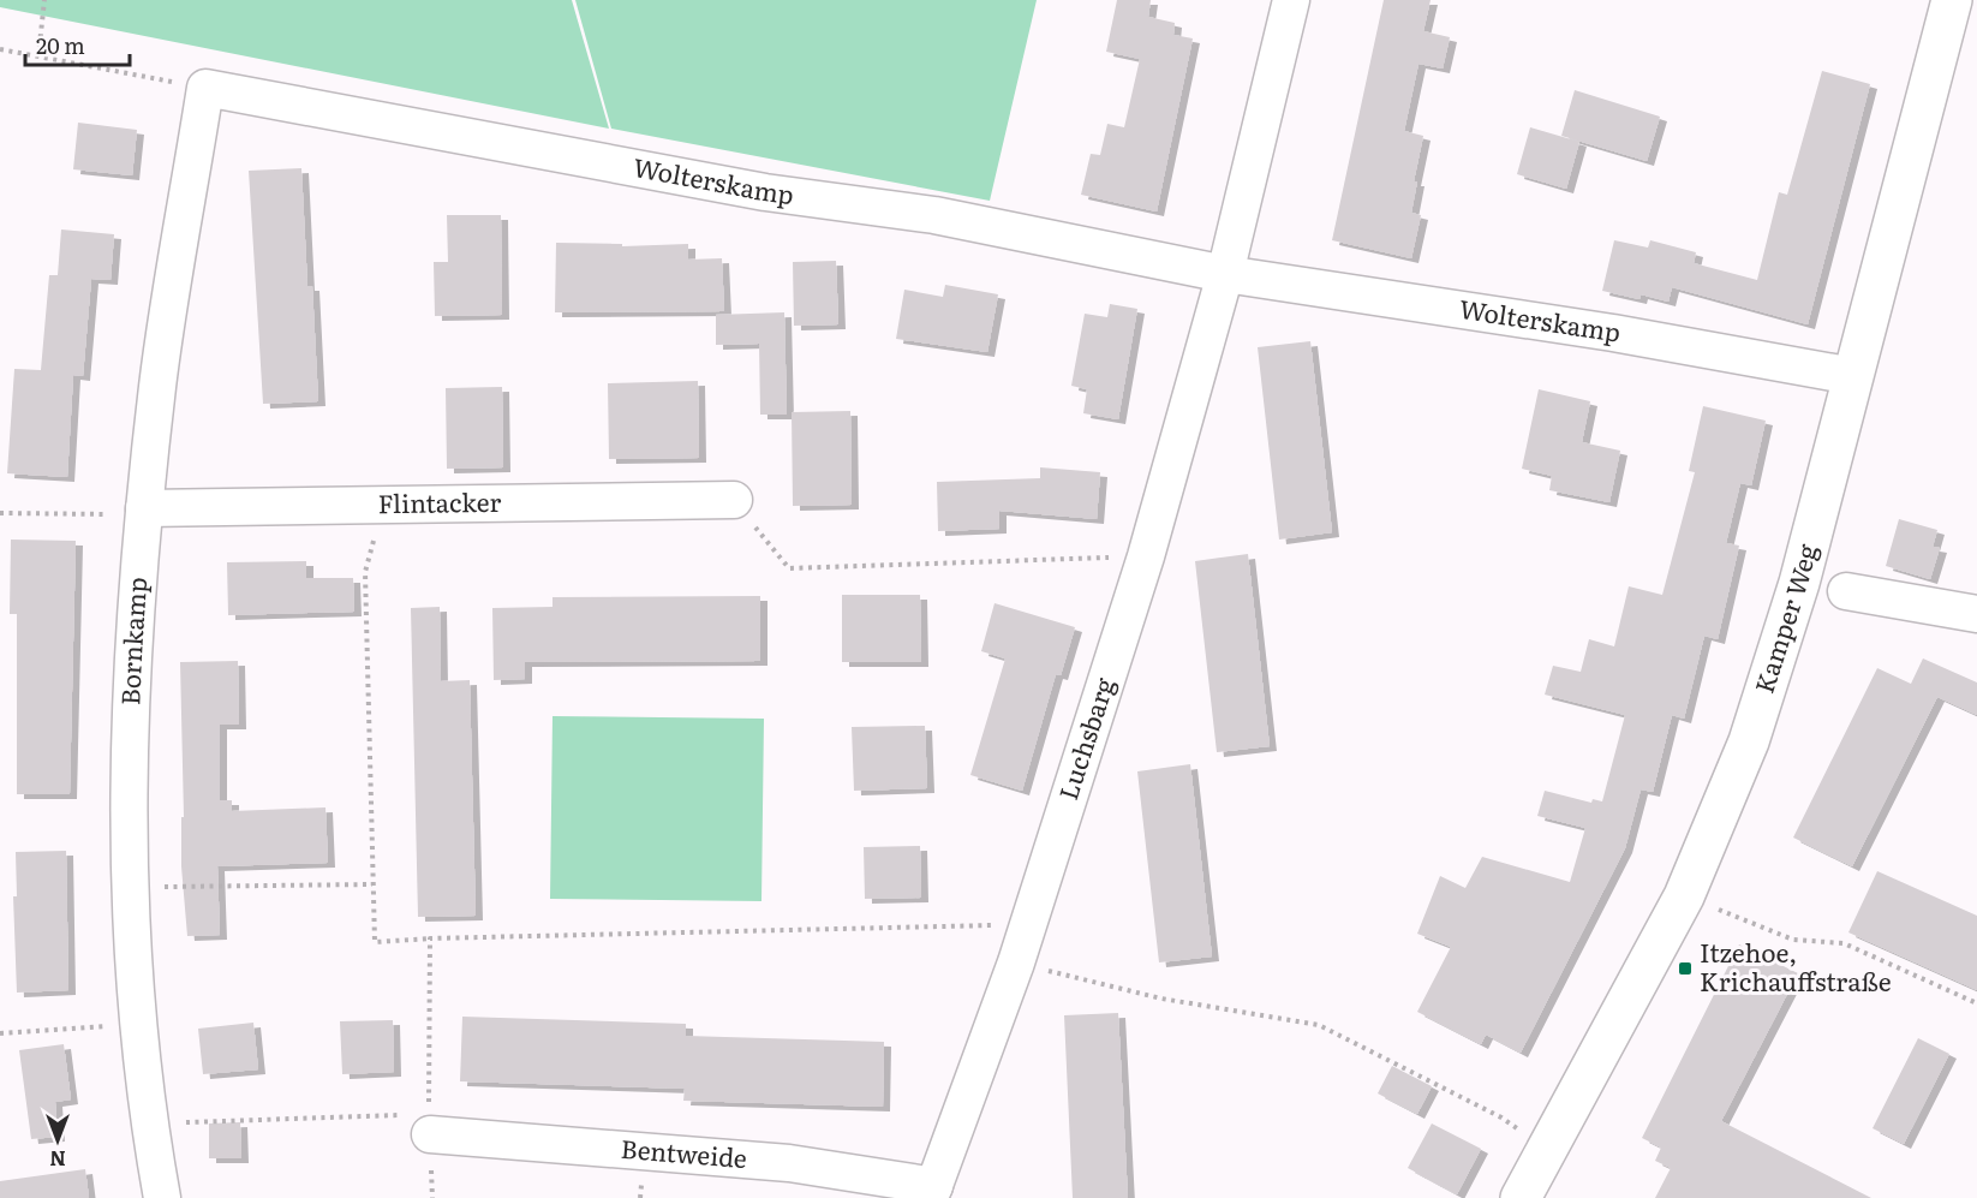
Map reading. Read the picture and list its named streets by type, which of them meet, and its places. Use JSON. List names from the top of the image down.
{
  "streets": {
    "main road": ["Kamper Weg"],
    "street": [
      "Wolterskamp",
      "Flintacker",
      "Bornkamp",
      "Luchsbarg",
      "Bentweide"
    ]
  },
  "crossings": [
    ["Wolterskamp", "Kamper Weg"],
    ["Wolterskamp", "Bornkamp"],
    ["Wolterskamp", "Luchsbarg"],
    ["Flintacker", "Bornkamp"],
    ["Luchsbarg", "Bentweide"]
  ],
  "places": {
    "transit": ["Itzehoe, Krichauffstraße"]
  },
  "scale_bar": "20 m",
  "north": "bottom"
}
